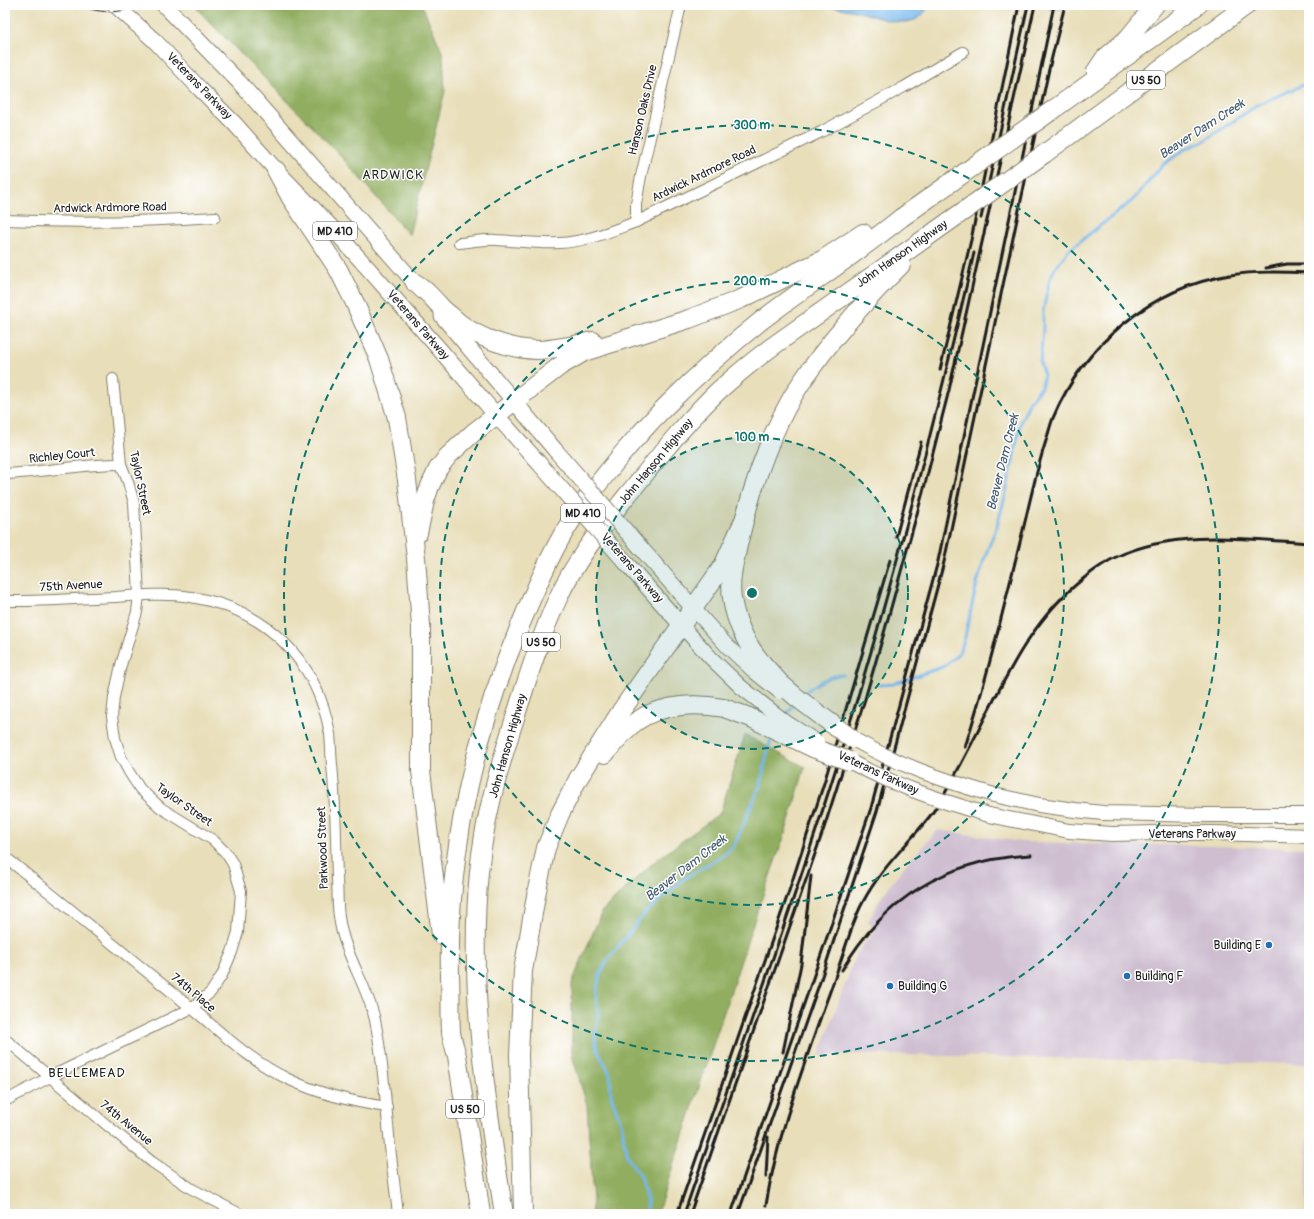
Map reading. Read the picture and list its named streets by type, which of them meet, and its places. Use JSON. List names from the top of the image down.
{
  "streets": {
    "highway": ["US 50", "John Hanson Highway"],
    "main road": ["Veterans Parkway", "MD 410"],
    "street": [
      "Hanson Oaks Drive",
      "Ardwick Ardmore Road",
      "Richley Court",
      "Taylor Street",
      "75th Avenue",
      "Parkwood Street",
      "74th Place",
      "74th Avenue"
    ]
  },
  "crossings": [
    ["Hanson Oaks Drive", "Ardwick Ardmore Road"],
    ["Richley Court", "Taylor Street"],
    ["Taylor Street", "75th Avenue"],
    ["Taylor Street", "Parkwood Street"],
    ["Taylor Street", "74th Place"],
    ["Taylor Street", "74th Avenue"],
    ["75th Avenue", "Parkwood Street"],
    ["Parkwood Street", "74th Place"]
  ],
  "districts": ["ARDWICK", "BELLEMEAD"],
  "water": ["Beaver Dam Creek"],
  "places": ["Building E", "Building F", "Building G"],
  "rings": ["300 m", "200 m", "100 m"]
}
